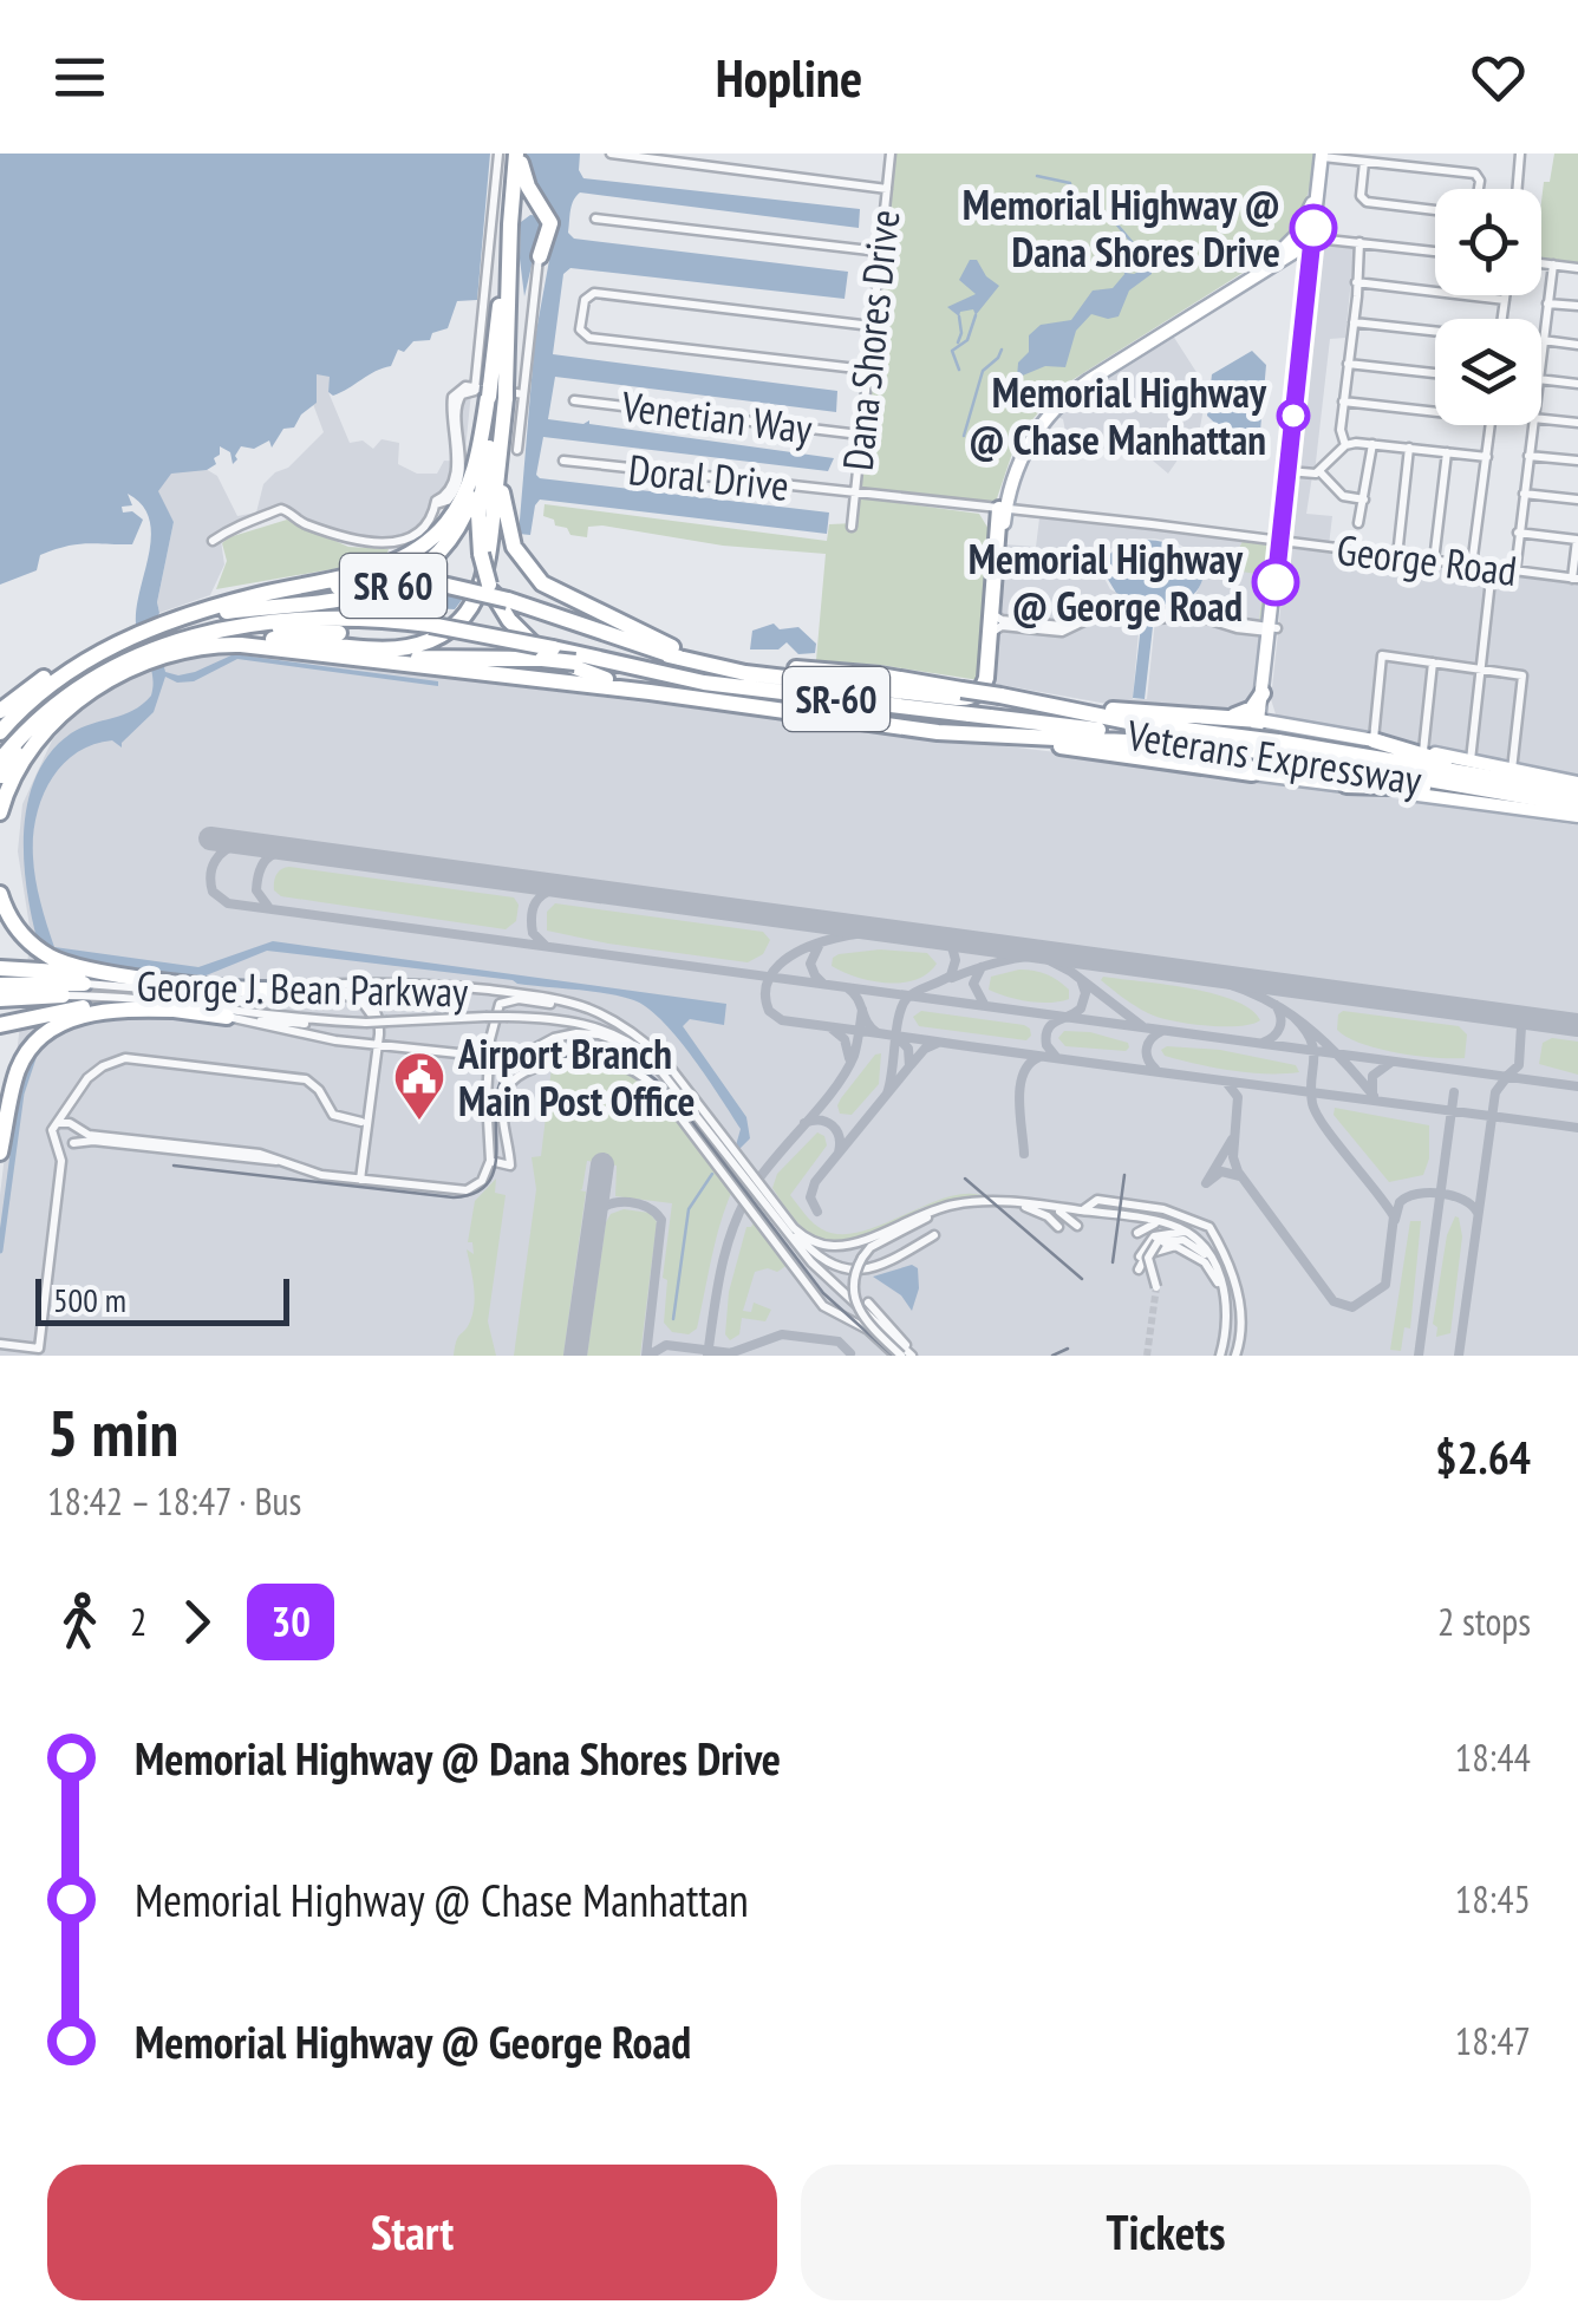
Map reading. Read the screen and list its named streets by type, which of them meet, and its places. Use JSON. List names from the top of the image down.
{
  "streets": {
    "highway": ["SR 60", "SR-60", "Veterans Expressway"],
    "street": [
      "Dana Shores Drive",
      "Venetian Way",
      "Doral Drive",
      "George Road",
      "George J. Bean Parkway"
    ]
  },
  "crossings": [
    ["Dana Shores Drive", "Venetian Way"],
    ["Dana Shores Drive", "Doral Drive"],
    ["Dana Shores Drive", "George Road"],
    ["Doral Drive", "George Road"],
    ["SR 60", "SR-60"],
    ["SR-60", "Veterans Expressway"]
  ],
  "places": {
    "other": ["Memorial Highway @ Dana Shores Drive", "Memorial Highway @ Chase Manhattan", "Memorial Highway @ George Road"],
    "public building": ["Airport Branch Main Post Office"]
  },
  "lines": ["bus line 30"],
  "scale_bar": "500 m",
  "page": {
    "header": "Hopline",
    "scale": "500 m",
    "heading": ["5 min", "18:42 – 18:47 · Bus", "$2.64"],
    "legs": ["2", "30", "2 stops"],
    "list": [
      {
        "name": "Memorial Highway @ Dana Shores Drive",
        "value": "18:44"
      },
      {
        "name": "Memorial Highway @ Chase Manhattan",
        "value": "18:45"
      },
      {
        "name": "Memorial Highway @ George Road",
        "value": "18:47"
      }
    ],
    "buttons": ["Start", "Tickets"]
  }
}
